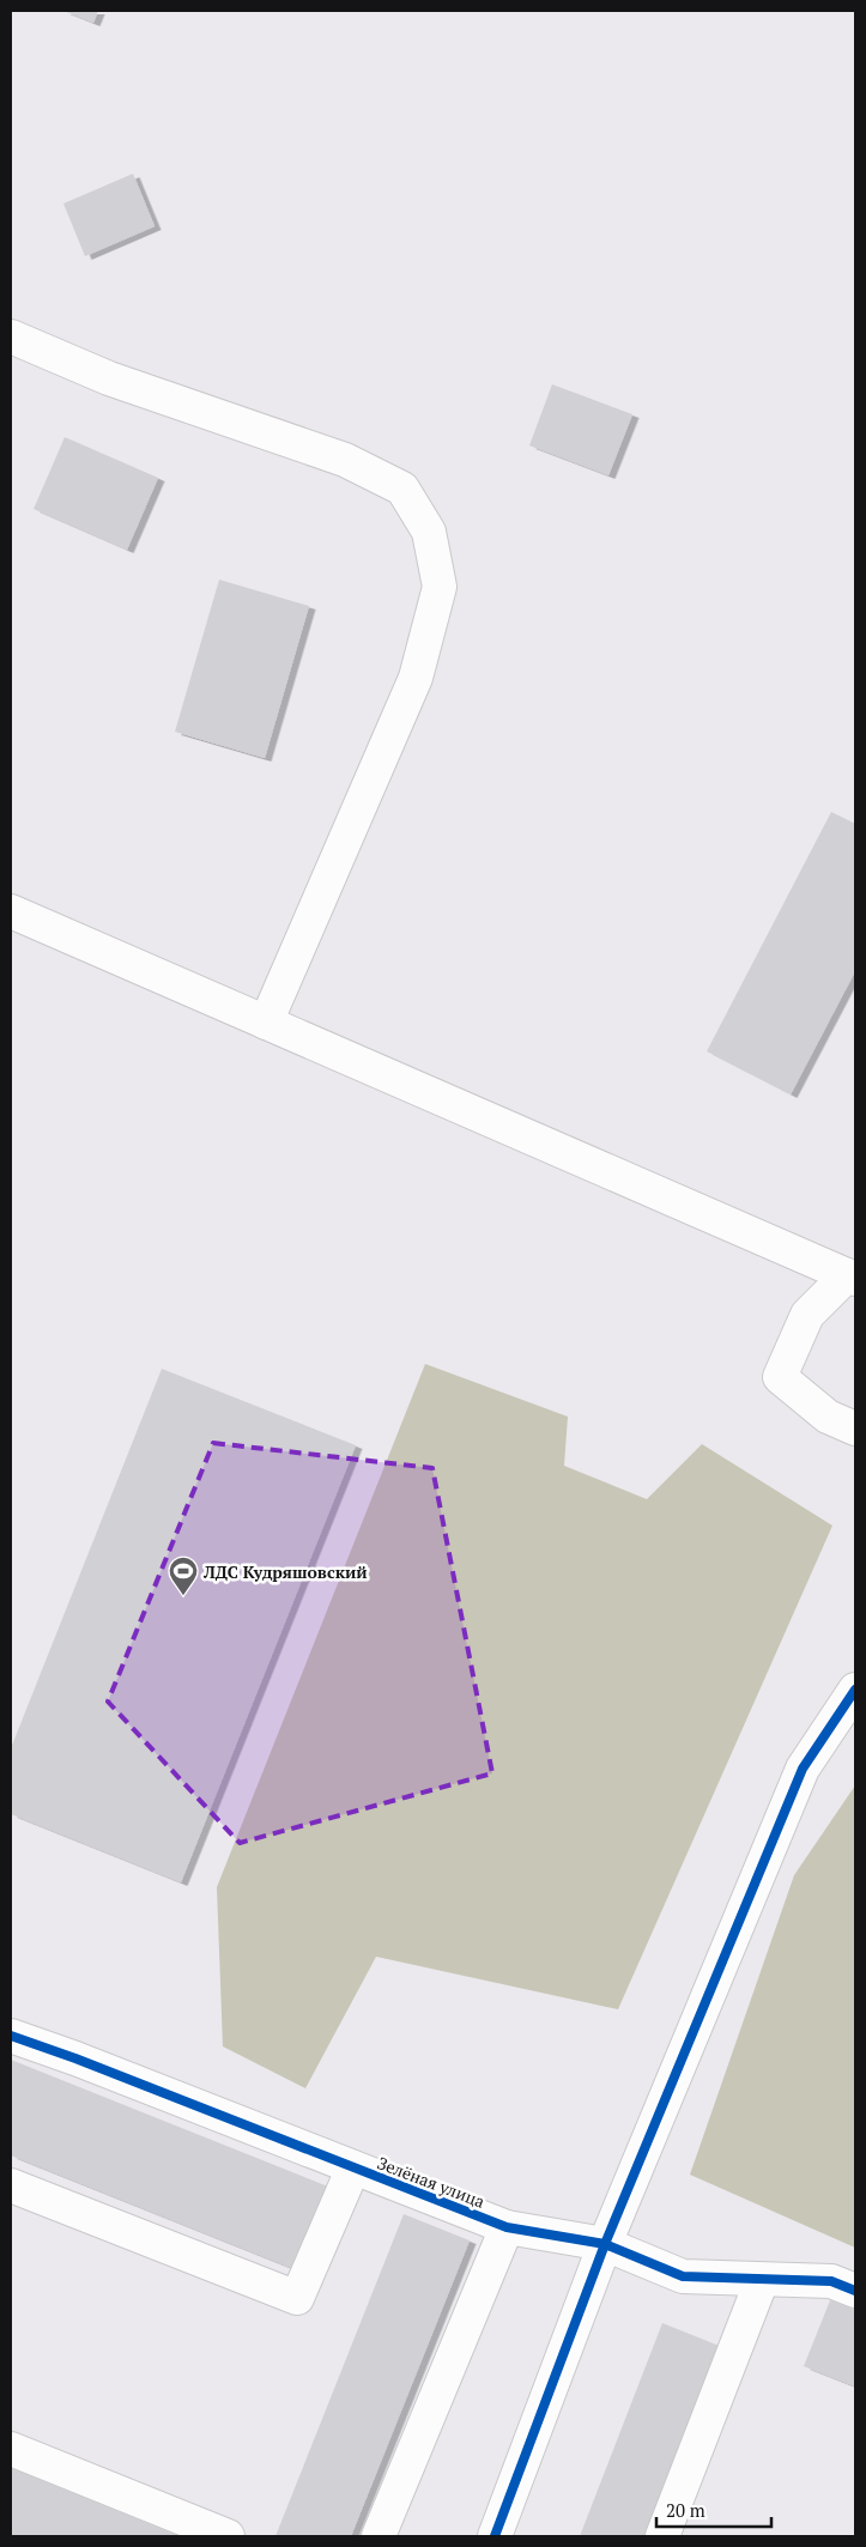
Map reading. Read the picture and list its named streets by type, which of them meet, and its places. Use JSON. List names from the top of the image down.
{
  "streets": {
    "street": ["Зелёная улица"]
  },
  "places": {
    "sports": ["ЛДС Кудряшовский"]
  },
  "scale_bar": "20 m"
}
